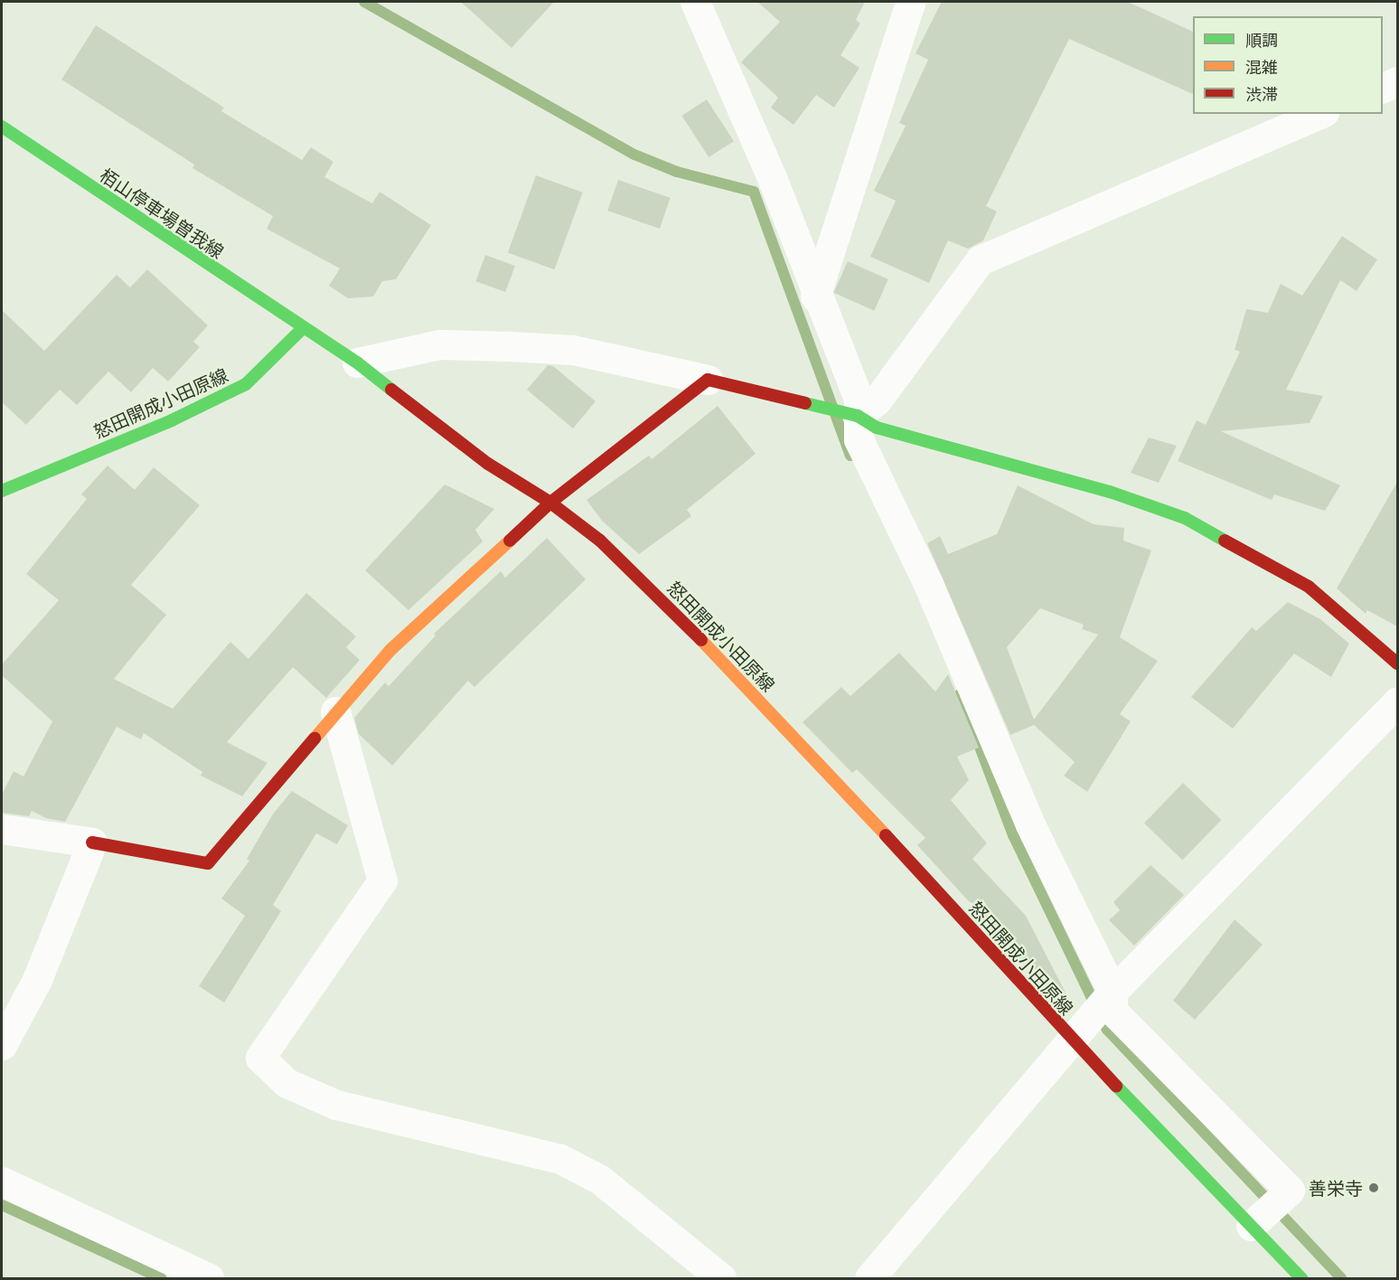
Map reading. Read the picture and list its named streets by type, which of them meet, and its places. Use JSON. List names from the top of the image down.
{
  "streets": {
    "main road": ["栢山停車場曽我線", "怒田開成小田原線"]
  },
  "crossings": [
    ["栢山停車場曽我線", "怒田開成小田原線"]
  ],
  "places": ["善栄寺"],
  "legend": ["順調", "混雑", "渋滞"]
}
